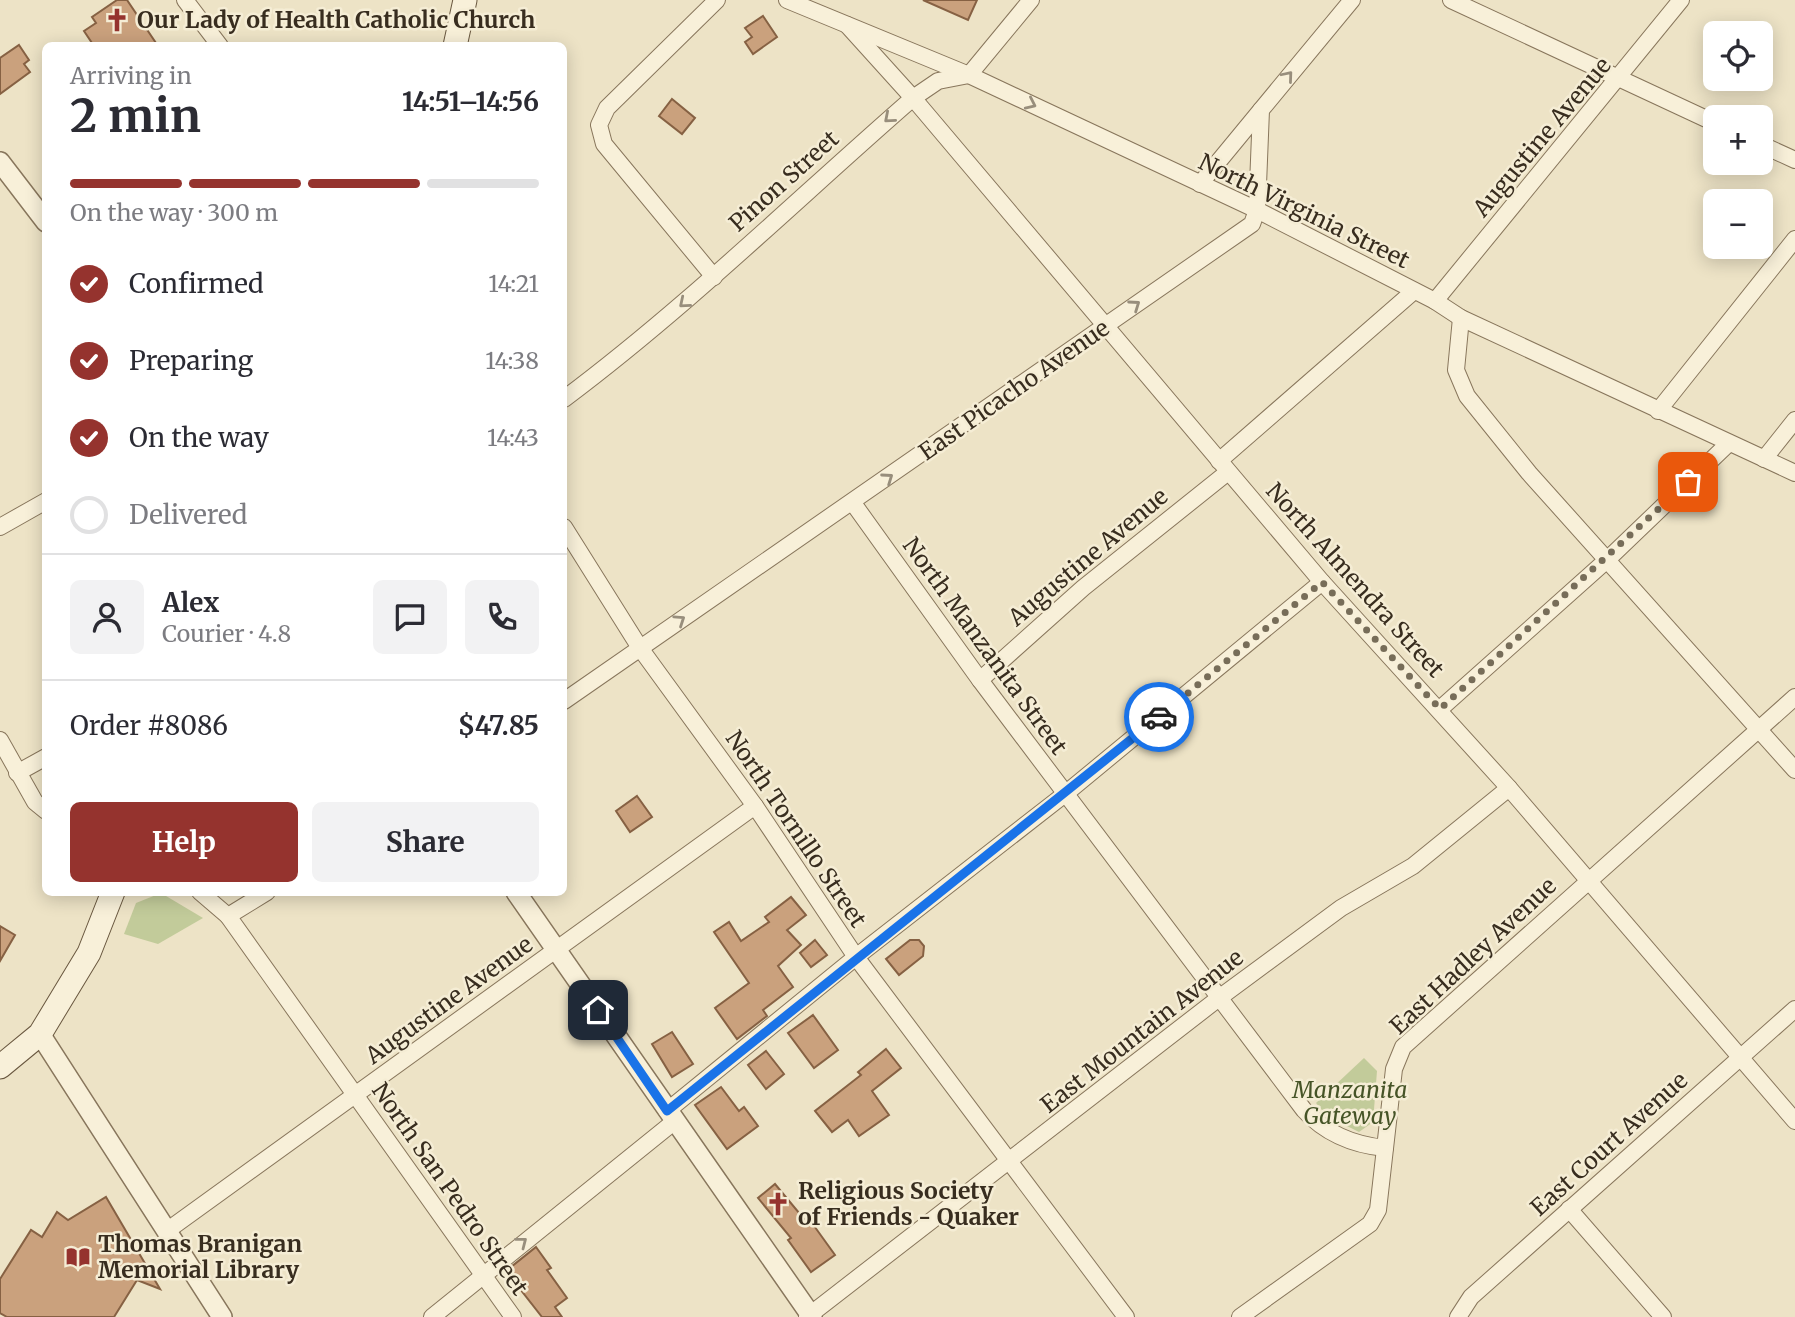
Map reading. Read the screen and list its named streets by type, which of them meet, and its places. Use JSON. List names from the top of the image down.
{
  "streets": {
    "street": [
      "Augustine Avenue",
      "Pinon Street",
      "North Virginia Street",
      "East Picacho Avenue",
      "North Almendra Street",
      "North Manzanita Street",
      "North Tornillo Street",
      "East Hadley Avenue",
      "East Mountain Avenue",
      "East Court Avenue",
      "North San Pedro Street"
    ]
  },
  "crossings": [
    ["Augustine Avenue", "North Virginia Street"],
    ["Augustine Avenue", "North Almendra Street"],
    ["Augustine Avenue", "North Manzanita Street"],
    ["Augustine Avenue", "North Tornillo Street"],
    ["Augustine Avenue", "North San Pedro Street"],
    ["Pinon Street", "North Virginia Street"],
    ["Pinon Street", "North Almendra Street"],
    ["North Virginia Street", "East Picacho Avenue"],
    ["North Virginia Street", "North Almendra Street"],
    ["East Picacho Avenue", "North Almendra Street"],
    ["East Picacho Avenue", "North Manzanita Street"],
    ["East Picacho Avenue", "North Tornillo Street"],
    ["North Almendra Street", "East Hadley Avenue"],
    ["North Almendra Street", "East Mountain Avenue"],
    ["North Almendra Street", "East Court Avenue"],
    ["North Manzanita Street", "East Hadley Avenue"],
    ["North Manzanita Street", "East Mountain Avenue"],
    ["North Tornillo Street", "East Mountain Avenue"]
  ],
  "one_way": ["Pinon Street", "East Picacho Avenue"],
  "parks": ["Manzanita Gateway"],
  "places": {
    "church": ["Our Lady of Health Catholic Church", "Religious Society of Friends - Quaker"],
    "library": ["Thomas Branigan Memorial Library"]
  },
  "page": {
    "map_buttons": ["+", "−"],
    "heading": ["2 min", "Arriving in", "14:51–14:56"],
    "panel": [
      "Alex",
      "Courier · 4.8",
      "Order #8086",
      "$47.85"
    ],
    "bar": "On the way · 300 m",
    "list": [
      ["Confirmed", "14:21"],
      ["Preparing", "14:38"],
      ["On the way", "14:43"],
      "Delivered"
    ],
    "buttons": ["Help", "Share"]
  }
}
